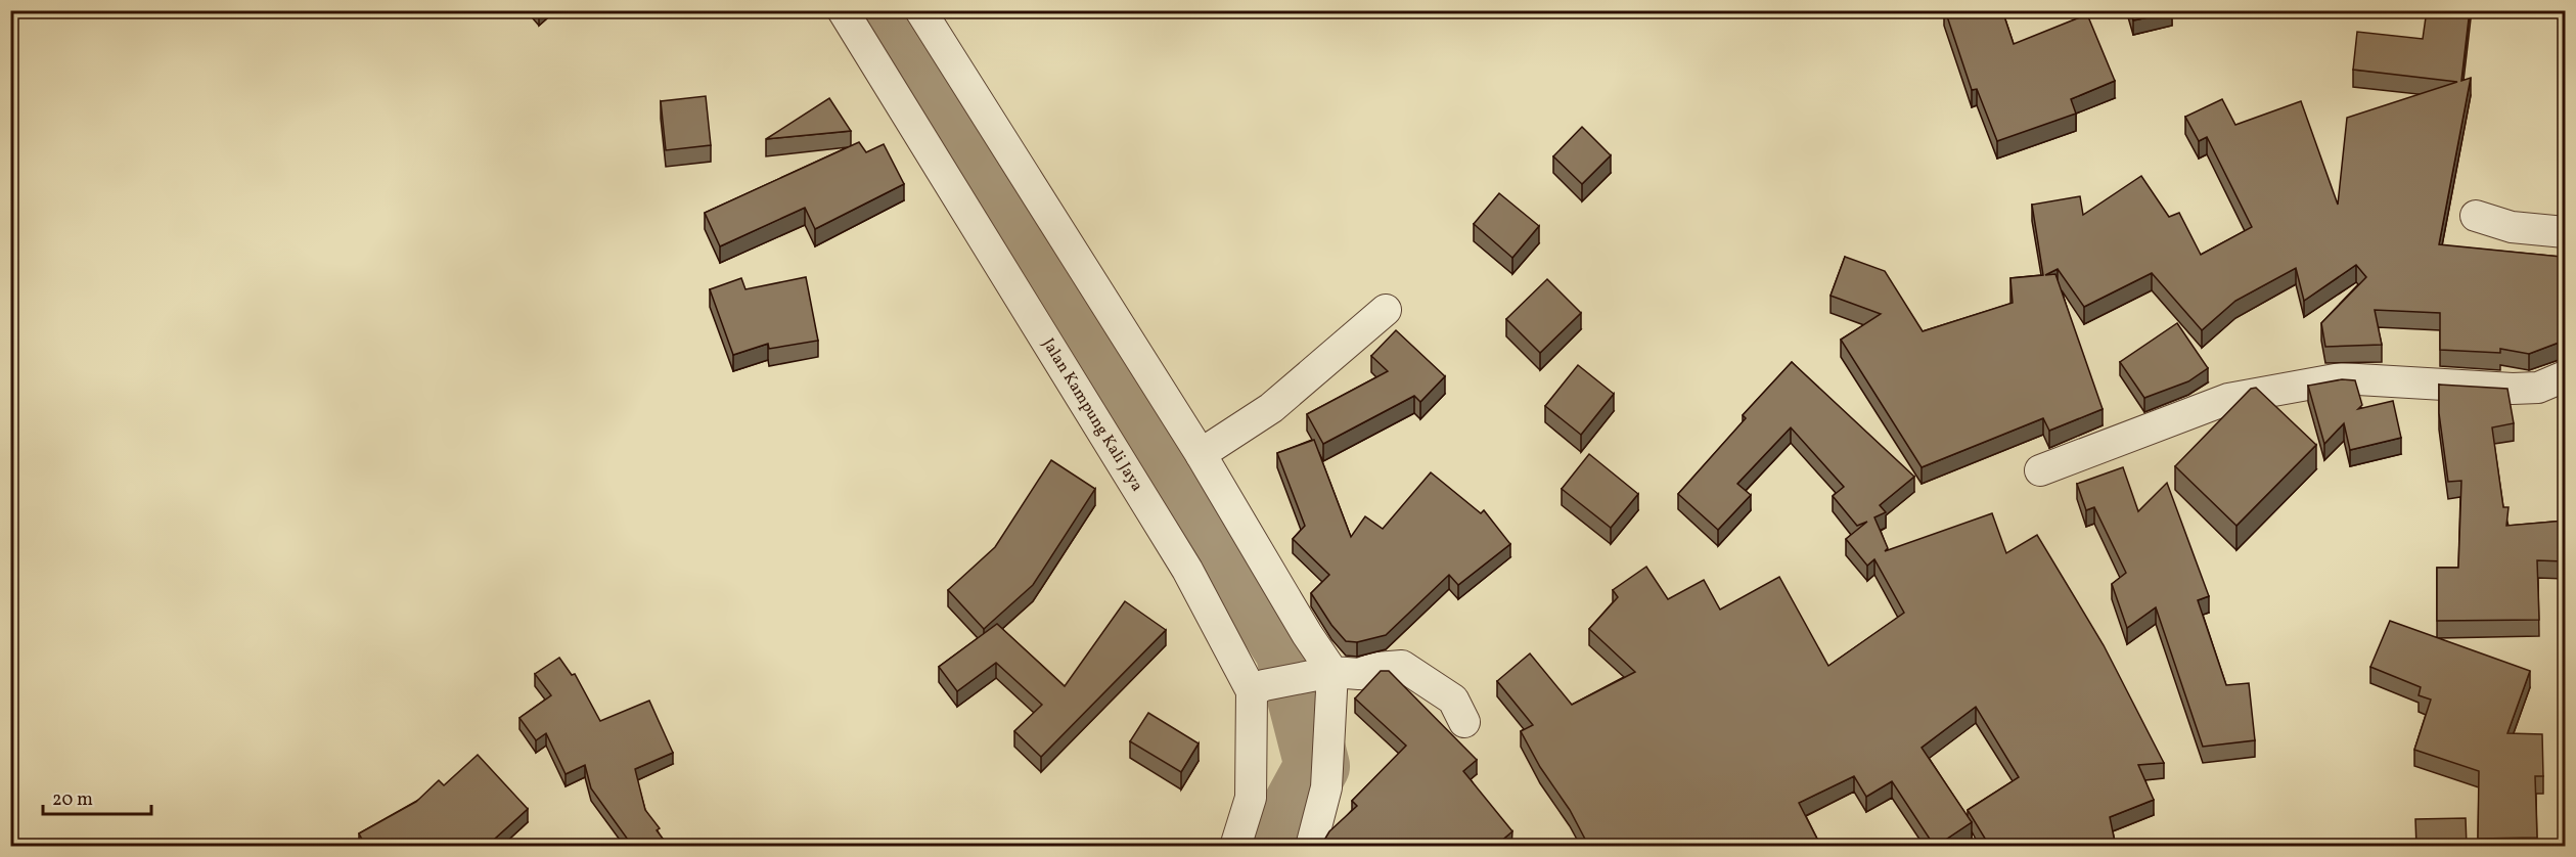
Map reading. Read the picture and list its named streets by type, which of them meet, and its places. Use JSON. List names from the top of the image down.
{
  "streets": {
    "street": ["Jalan Kampung Kali Jaya"]
  },
  "scale_bar": "20 m"
}
